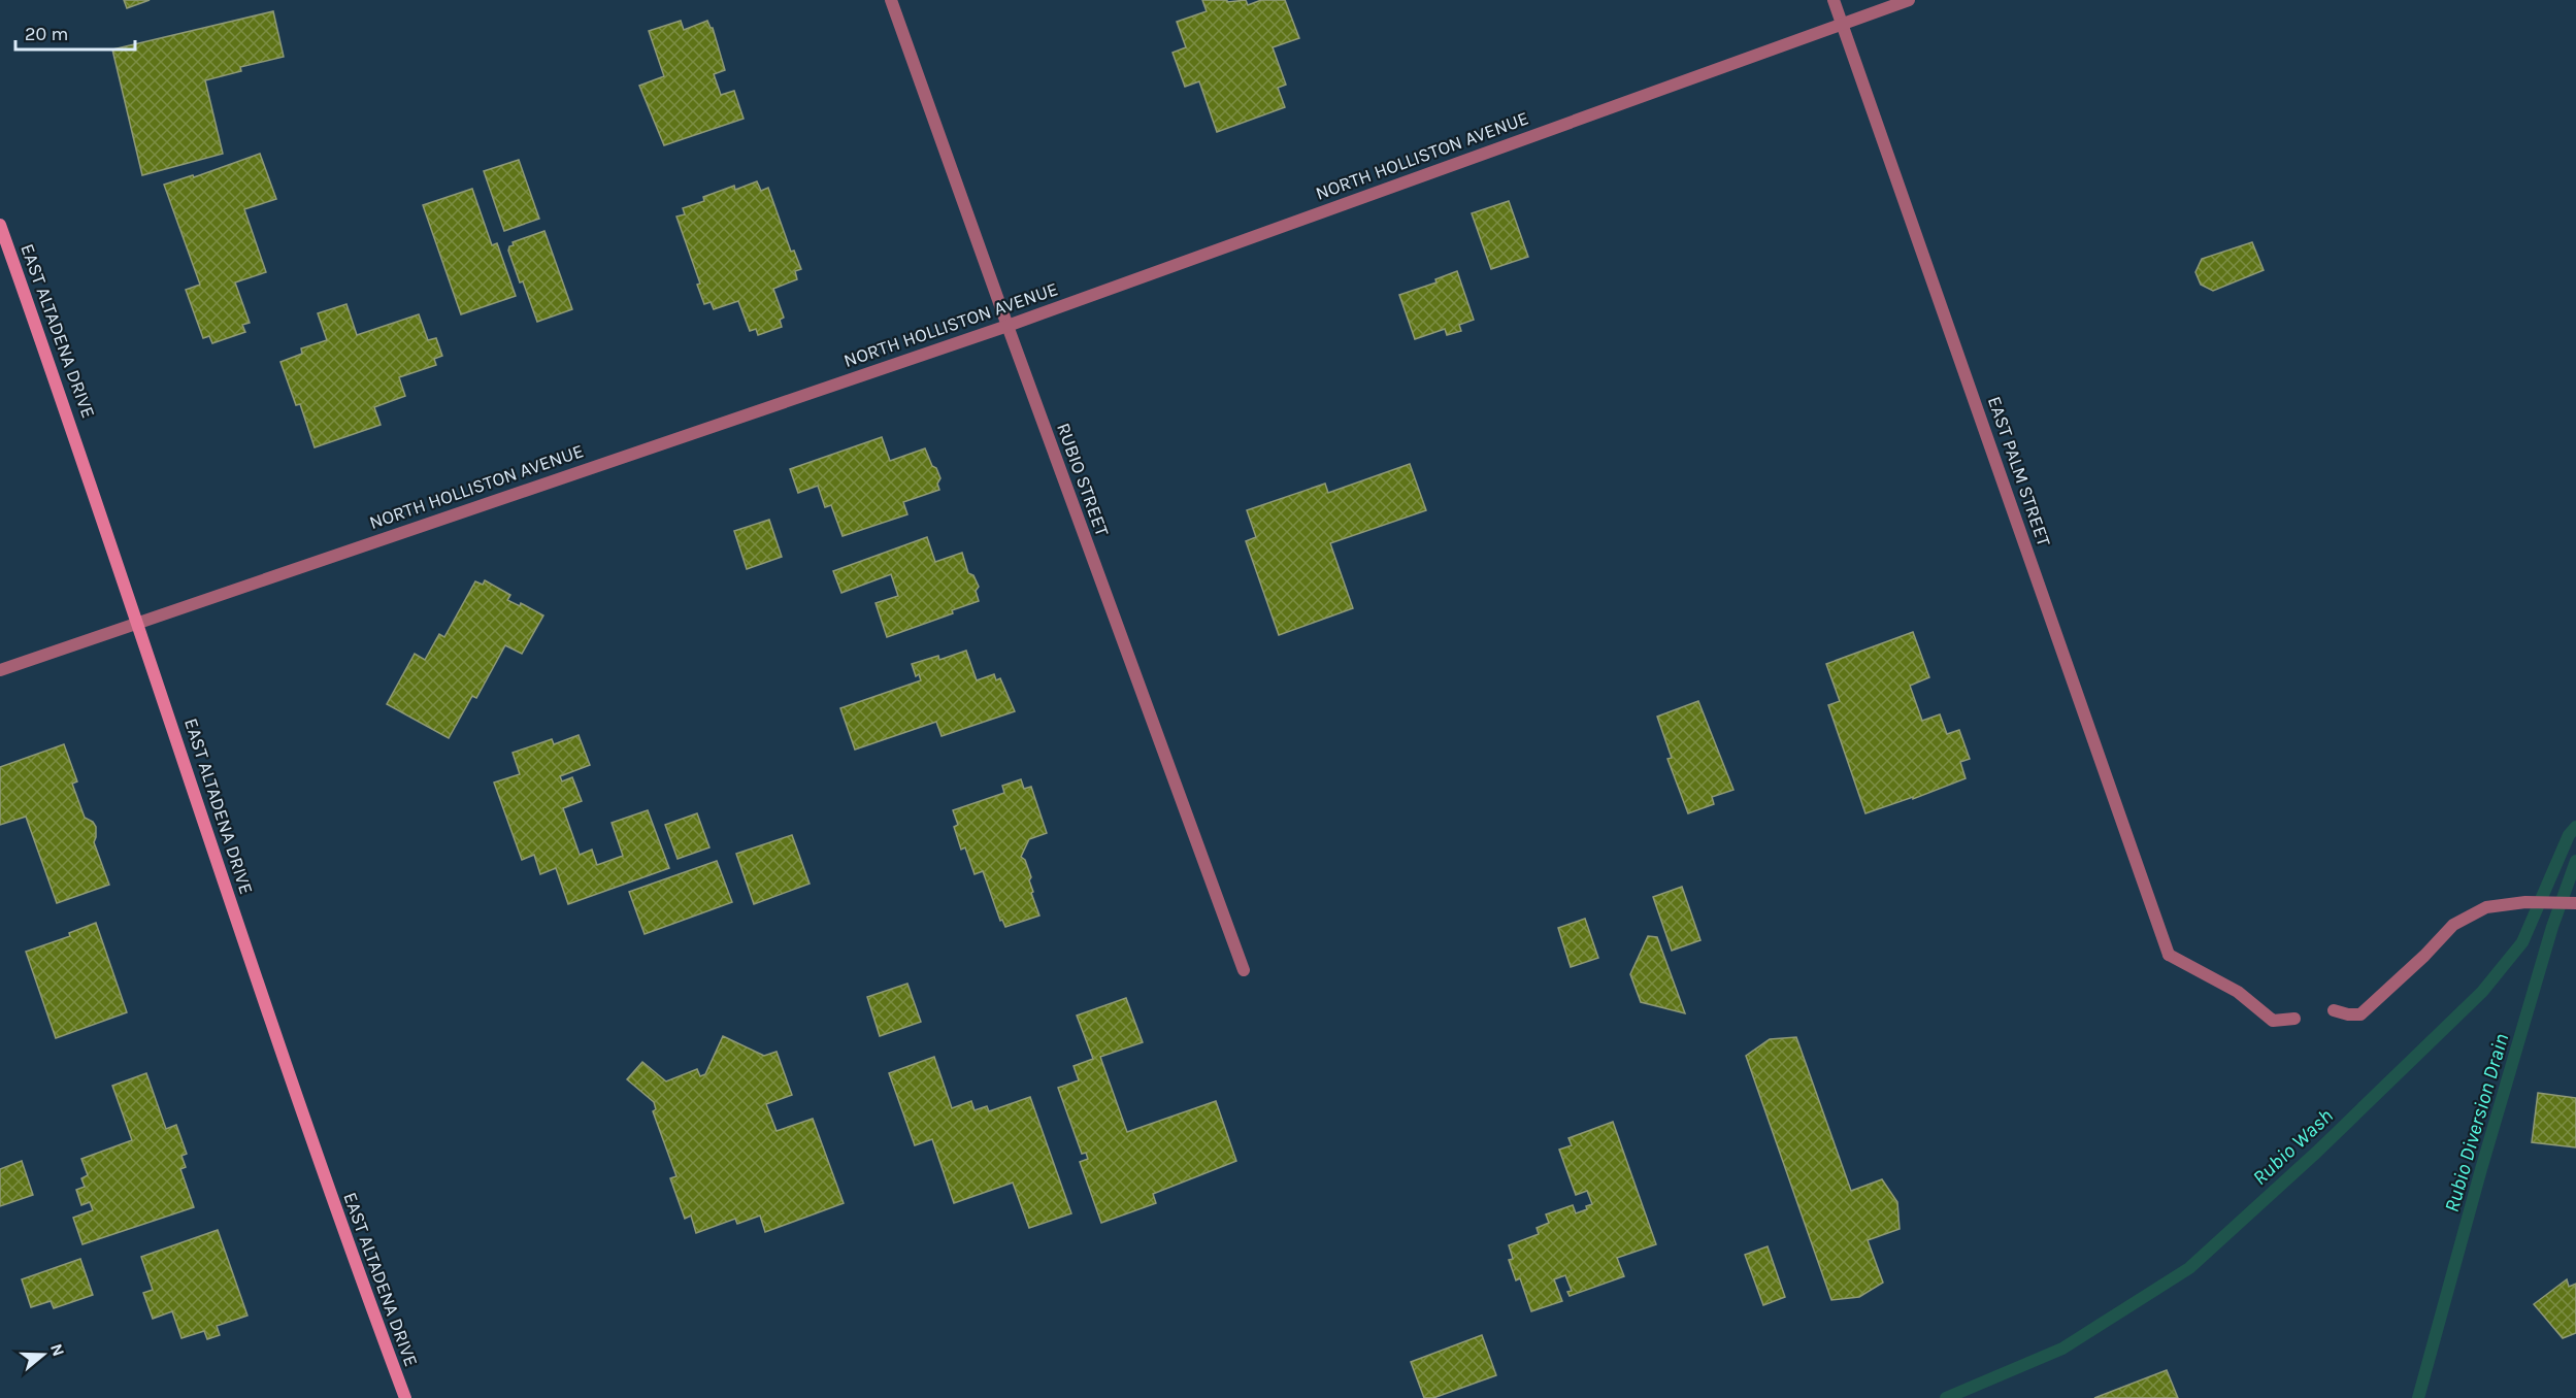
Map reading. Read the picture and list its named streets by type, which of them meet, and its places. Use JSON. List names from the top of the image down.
{
  "streets": {
    "main road": ["EAST ALTADENA DRIVE"],
    "street": ["NORTH HOLLISTON AVENUE", "EAST PALM STREET", "RUBIO STREET"]
  },
  "crossings": [
    ["NORTH HOLLISTON AVENUE", "EAST ALTADENA DRIVE"],
    ["NORTH HOLLISTON AVENUE", "EAST PALM STREET"],
    ["NORTH HOLLISTON AVENUE", "RUBIO STREET"]
  ],
  "water": ["Rubio Diversion Drain", "Rubio Wash"],
  "scale_bar": "20 m",
  "north": "right"
}
